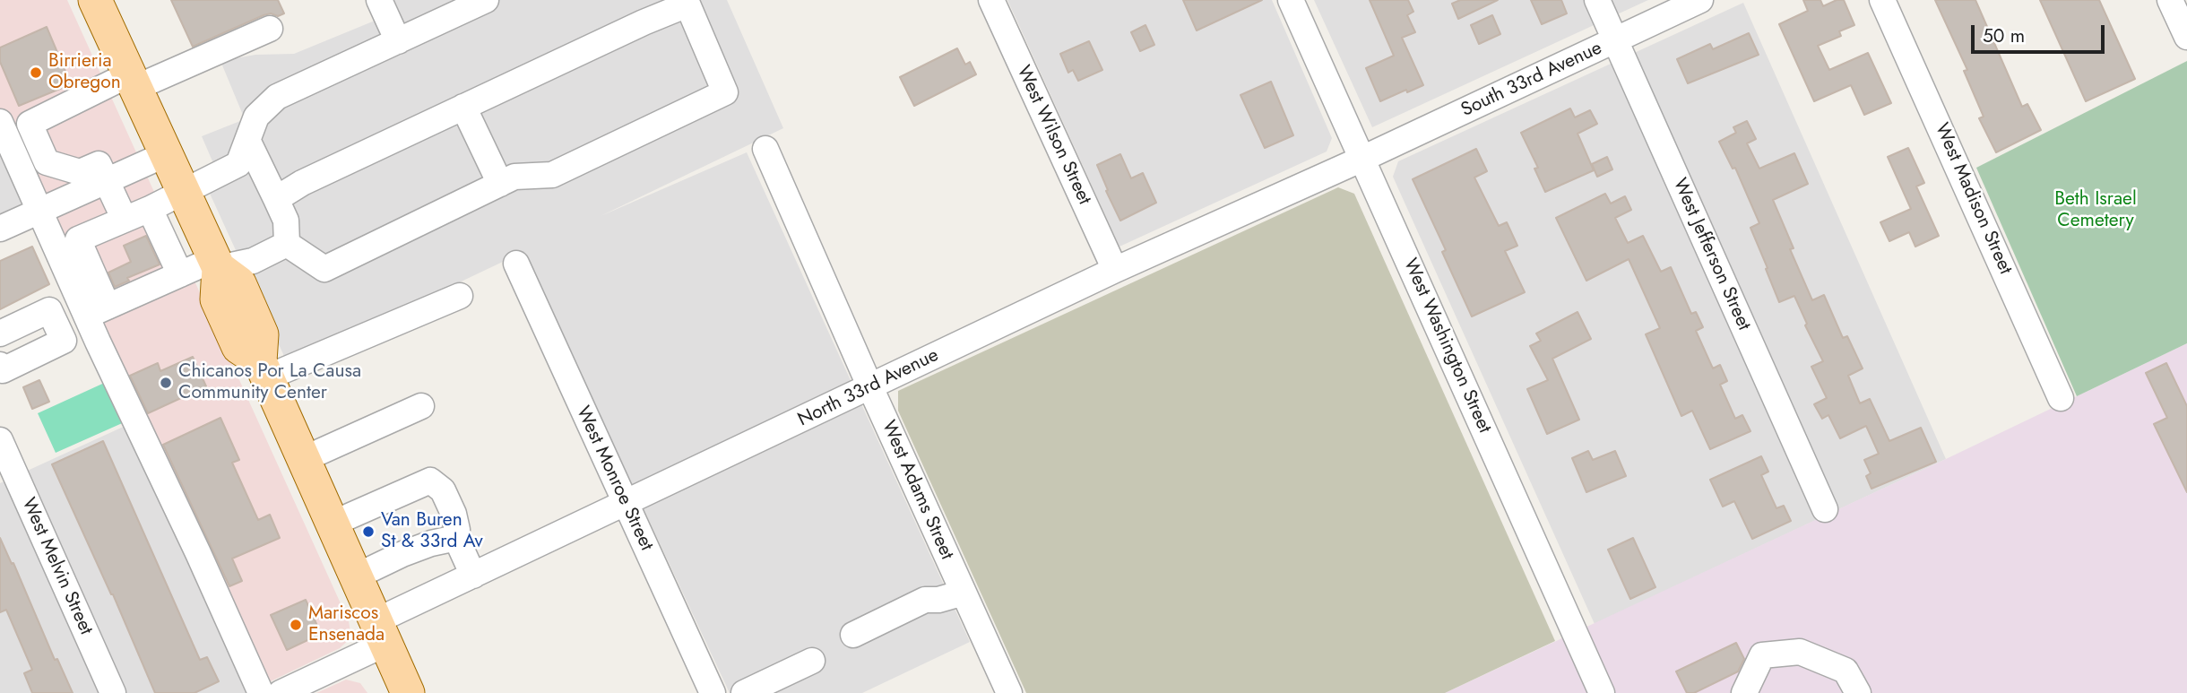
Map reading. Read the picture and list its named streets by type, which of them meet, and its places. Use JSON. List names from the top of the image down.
{
  "streets": {
    "street": [
      "South 33rd Avenue",
      "West Wilson Street",
      "West Madison Street",
      "West Jefferson Street",
      "West Washington Street",
      "North 33rd Avenue",
      "West Monroe Street",
      "West Adams Street",
      "West Melvin Street"
    ]
  },
  "crossings": [
    ["South 33rd Avenue", "West Jefferson Street"],
    ["South 33rd Avenue", "West Washington Street"],
    ["South 33rd Avenue", "North 33rd Avenue"],
    ["West Wilson Street", "North 33rd Avenue"],
    ["West Washington Street", "North 33rd Avenue"],
    ["North 33rd Avenue", "West Monroe Street"],
    ["North 33rd Avenue", "West Adams Street"]
  ],
  "parks": ["Beth Israel Cemetery"],
  "places": [
    "Birrieria Obregon",
    "Chicanos Por La Causa Community Center",
    "Van Buren St & 33rd Av",
    "Mariscos Ensenada"
  ],
  "scale_bar": "50 m"
}
